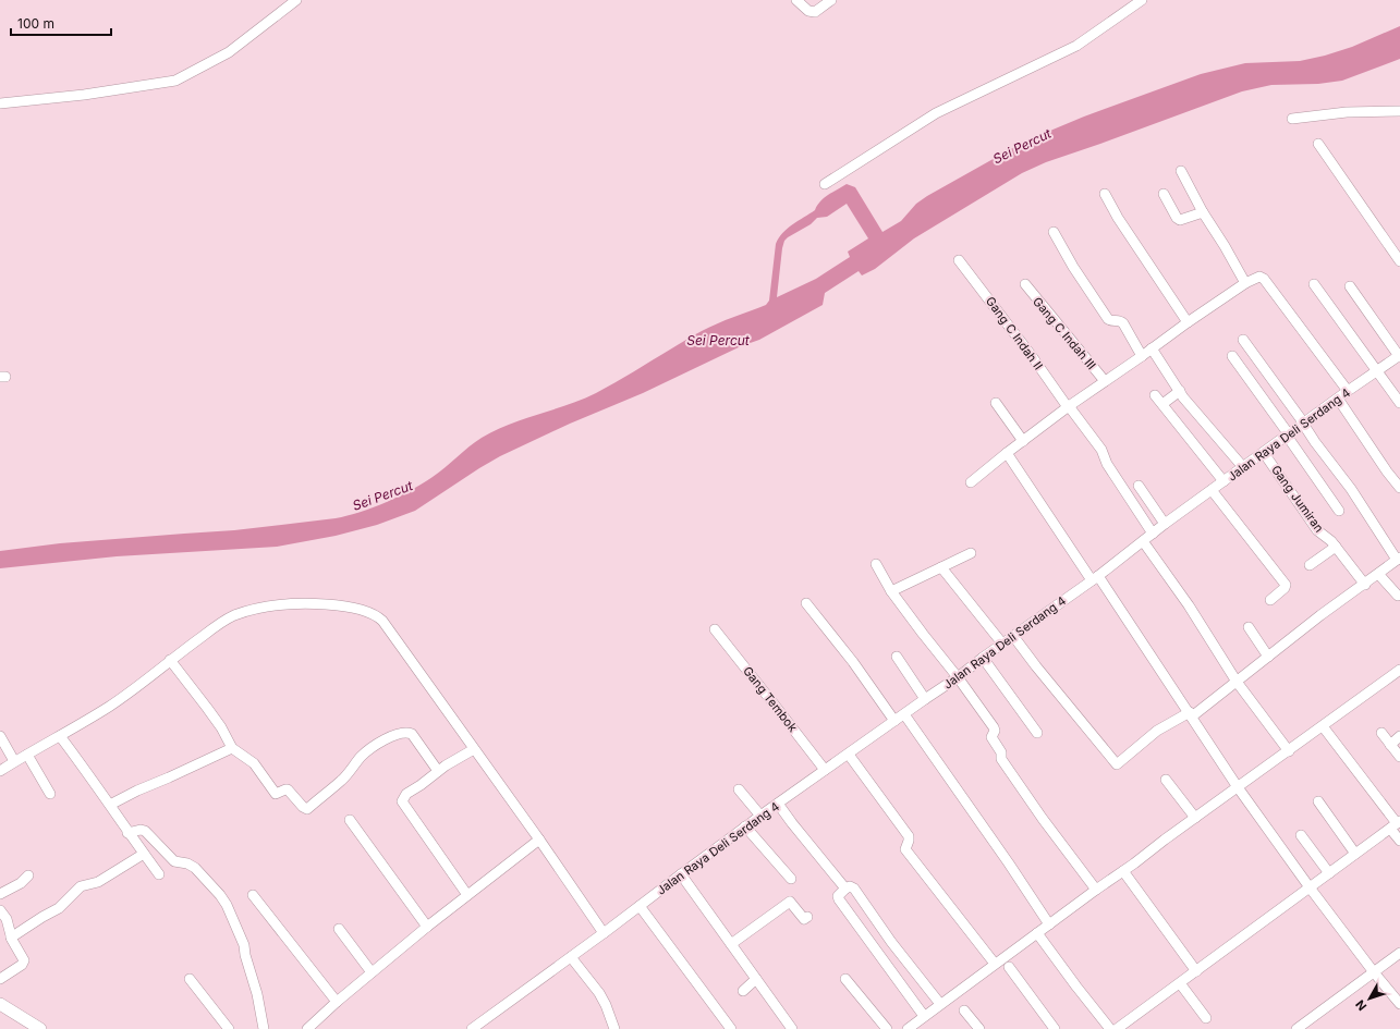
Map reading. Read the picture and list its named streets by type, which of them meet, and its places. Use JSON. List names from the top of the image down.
{
  "streets": {
    "street": [
      "Gang C Indah II",
      "Gang C Indah III",
      "Jalan Raya Deli Serdang 4",
      "Gang Jumiran",
      "Gang Tembok"
    ]
  },
  "crossings": [
    ["Gang C Indah II", "Jalan Raya Deli Serdang 4"],
    ["Jalan Raya Deli Serdang 4", "Gang Jumiran"],
    ["Jalan Raya Deli Serdang 4", "Gang Tembok"]
  ],
  "water": ["Sei Percut"],
  "scale_bar": "100 m",
  "north": "bottom left"
}
